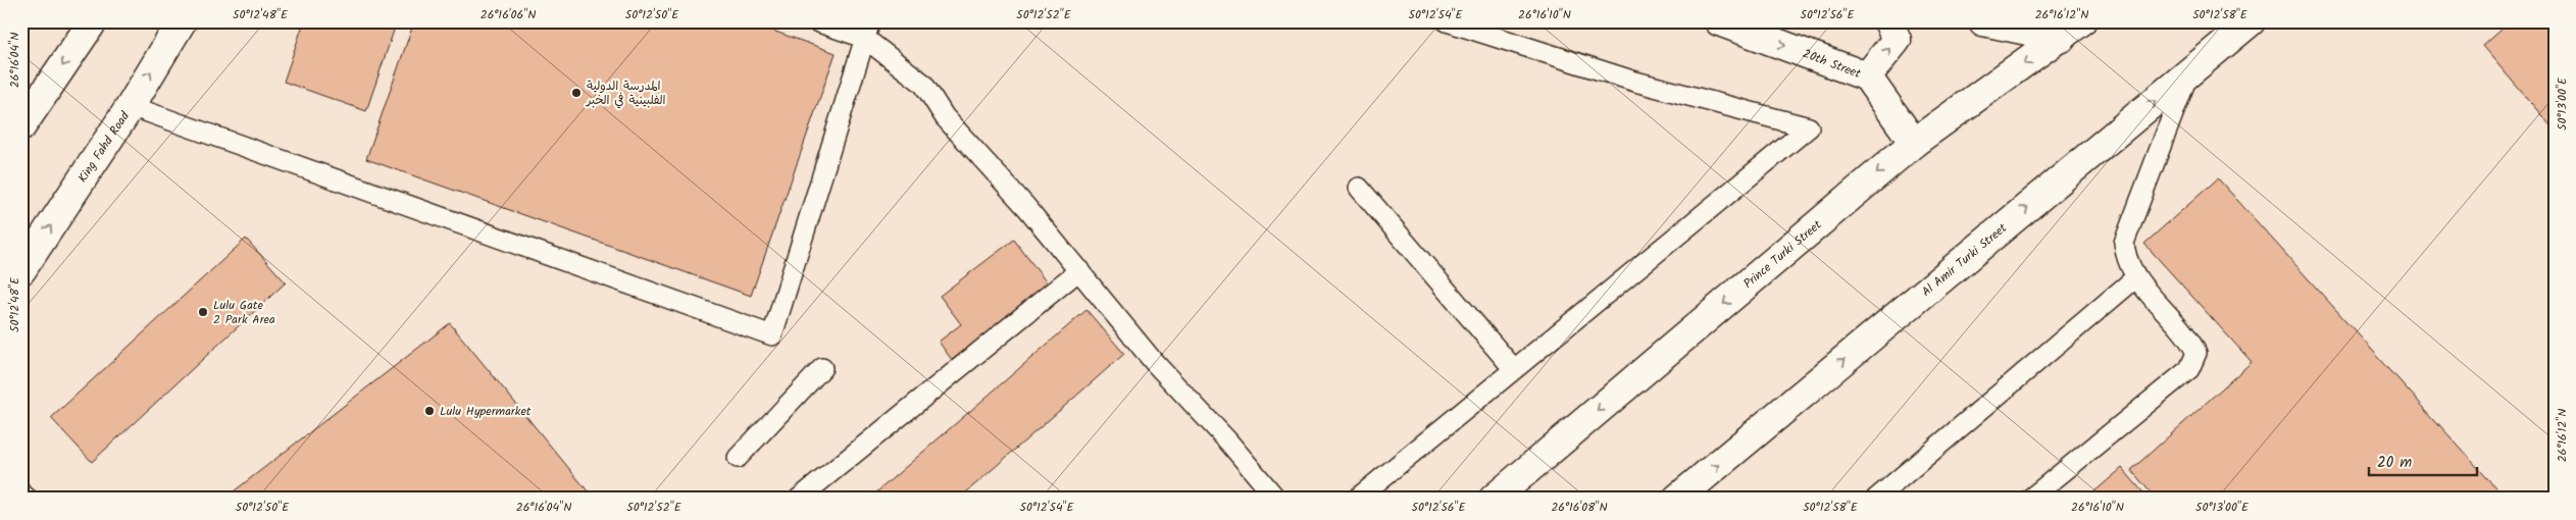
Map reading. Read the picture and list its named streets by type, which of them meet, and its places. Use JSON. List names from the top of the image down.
{
  "streets": {
    "main road": [
      "20th Street",
      "King Fahd Road",
      "Prince Turki Street",
      "Al Amir Turki Street"
    ]
  },
  "crossings": [
    ["20th Street", "Prince Turki Street"]
  ],
  "one_way": ["20th Street", "Prince Turki Street", "Al Amir Turki Street"],
  "places": ["المدرسة الدولية الفلبينية في الخبر", "Lulu Gate 2 Park Area", "Lulu Hypermarket"],
  "scale_bar": "20 m",
  "coordinates": [
    "50°12'48\"E",
    "26°16'06\"N",
    "50°12'50\"E",
    "50°12'52\"E",
    "50°12'54\"E",
    "26°16'10\"N",
    "50°12'56\"E",
    "26°16'12\"N",
    "50°12'58\"E",
    "26°16'04\"N",
    "50°13'00\"E",
    "26°16'08\"N"
  ]
}
